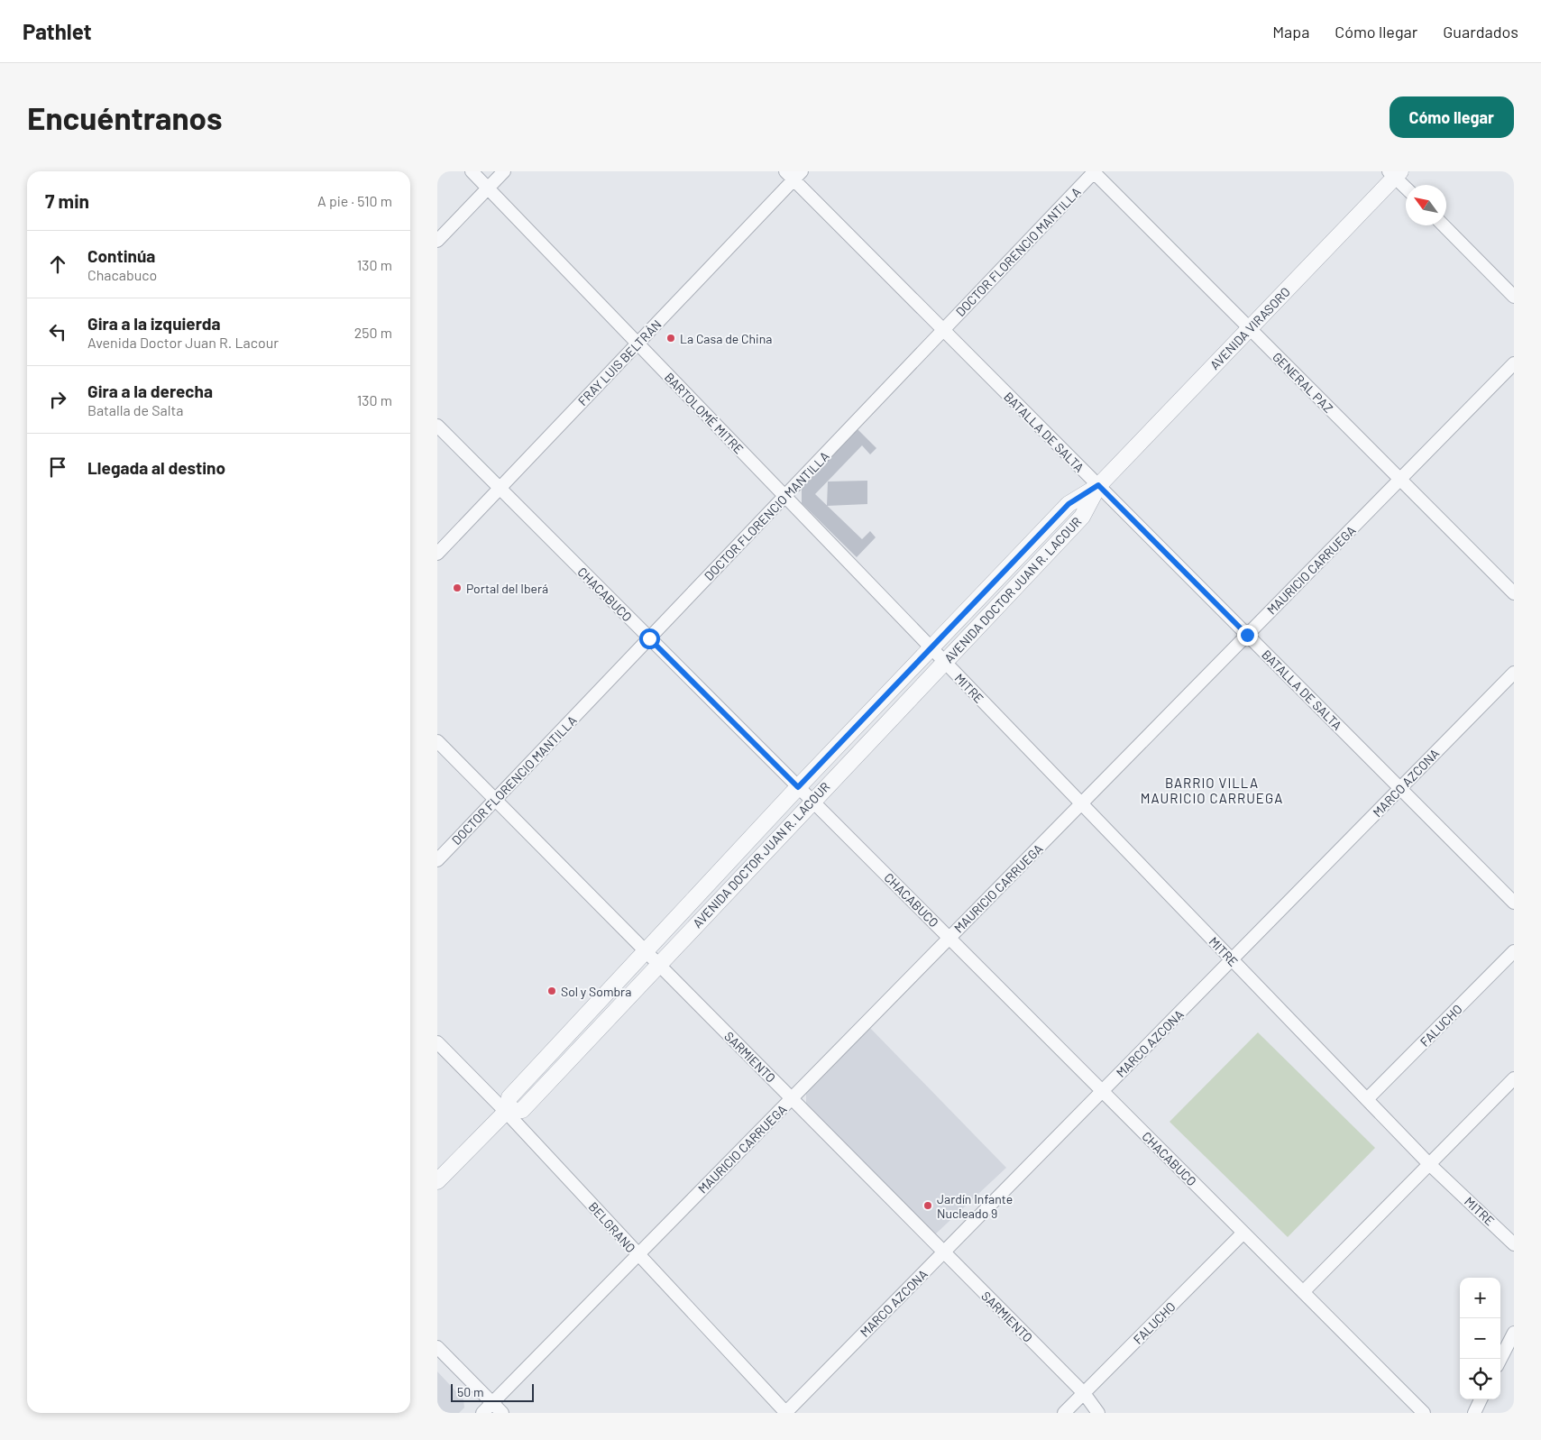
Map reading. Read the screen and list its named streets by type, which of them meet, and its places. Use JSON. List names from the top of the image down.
{
  "streets": {
    "street": [
      "DOCTOR FLORENCIO MANTILLA",
      "AVENIDA VIRASORO",
      "FRAY LUIS BELTRÁN",
      "GENERAL PAZ",
      "BARTOLOMÉ MITRE",
      "BATALLA DE SALTA",
      "MAURICIO CARRUEGA",
      "AVENIDA DOCTOR JUAN R. LACOUR",
      "CHACABUCO",
      "MITRE",
      "MARCO AZCONA",
      "FALUCHO",
      "SARMIENTO",
      "BELGRANO"
    ]
  },
  "crossings": [
    ["DOCTOR FLORENCIO MANTILLA", "GENERAL PAZ"],
    ["DOCTOR FLORENCIO MANTILLA", "BARTOLOMÉ MITRE"],
    ["DOCTOR FLORENCIO MANTILLA", "BATALLA DE SALTA"],
    ["DOCTOR FLORENCIO MANTILLA", "CHACABUCO"],
    ["DOCTOR FLORENCIO MANTILLA", "SARMIENTO"],
    ["AVENIDA VIRASORO", "GENERAL PAZ"],
    ["AVENIDA VIRASORO", "BATALLA DE SALTA"],
    ["AVENIDA VIRASORO", "AVENIDA DOCTOR JUAN R. LACOUR"],
    ["FRAY LUIS BELTRÁN", "BARTOLOMÉ MITRE"],
    ["FRAY LUIS BELTRÁN", "BATALLA DE SALTA"],
    ["FRAY LUIS BELTRÁN", "CHACABUCO"],
    ["GENERAL PAZ", "MAURICIO CARRUEGA"],
    ["BARTOLOMÉ MITRE", "AVENIDA DOCTOR JUAN R. LACOUR"],
    ["BARTOLOMÉ MITRE", "MITRE"],
    ["BATALLA DE SALTA", "MAURICIO CARRUEGA"],
    ["BATALLA DE SALTA", "AVENIDA DOCTOR JUAN R. LACOUR"],
    ["BATALLA DE SALTA", "MARCO AZCONA"],
    ["MAURICIO CARRUEGA", "CHACABUCO"],
    ["MAURICIO CARRUEGA", "MITRE"],
    ["MAURICIO CARRUEGA", "SARMIENTO"],
    ["MAURICIO CARRUEGA", "BELGRANO"],
    ["AVENIDA DOCTOR JUAN R. LACOUR", "CHACABUCO"],
    ["AVENIDA DOCTOR JUAN R. LACOUR", "MITRE"],
    ["AVENIDA DOCTOR JUAN R. LACOUR", "SARMIENTO"],
    ["AVENIDA DOCTOR JUAN R. LACOUR", "BELGRANO"],
    ["CHACABUCO", "MARCO AZCONA"],
    ["CHACABUCO", "FALUCHO"],
    ["MITRE", "MARCO AZCONA"],
    ["MITRE", "FALUCHO"],
    ["MARCO AZCONA", "SARMIENTO"],
    ["MARCO AZCONA", "BELGRANO"],
    ["FALUCHO", "SARMIENTO"]
  ],
  "districts": ["BARRIO VILLA MAURICIO CARRUEGA"],
  "places": [
    "La Casa de China",
    "Portal del Iberá",
    "Sol y Sombra",
    "Jardín Infante Nucleado 9"
  ],
  "scale_bar": "50 m",
  "north": "top left",
  "page": {
    "header": "Pathlet",
    "nav": ["Mapa", "Cómo llegar", "Guardados"],
    "buttons": "Cómo llegar",
    "title": "Encuéntranos",
    "heading": ["7 min", "A pie · 510 m"],
    "list": [
      ["Continúa", "Chacabuco", "130 m"],
      ["Gira a la izquierda", "Avenida Doctor Juan R. Lacour", "250 m"],
      ["Gira a la derecha", "Batalla de Salta", "130 m"],
      "Llegada al destino"
    ],
    "map_buttons": ["+", "−"],
    "scale": "50 m"
  }
}
